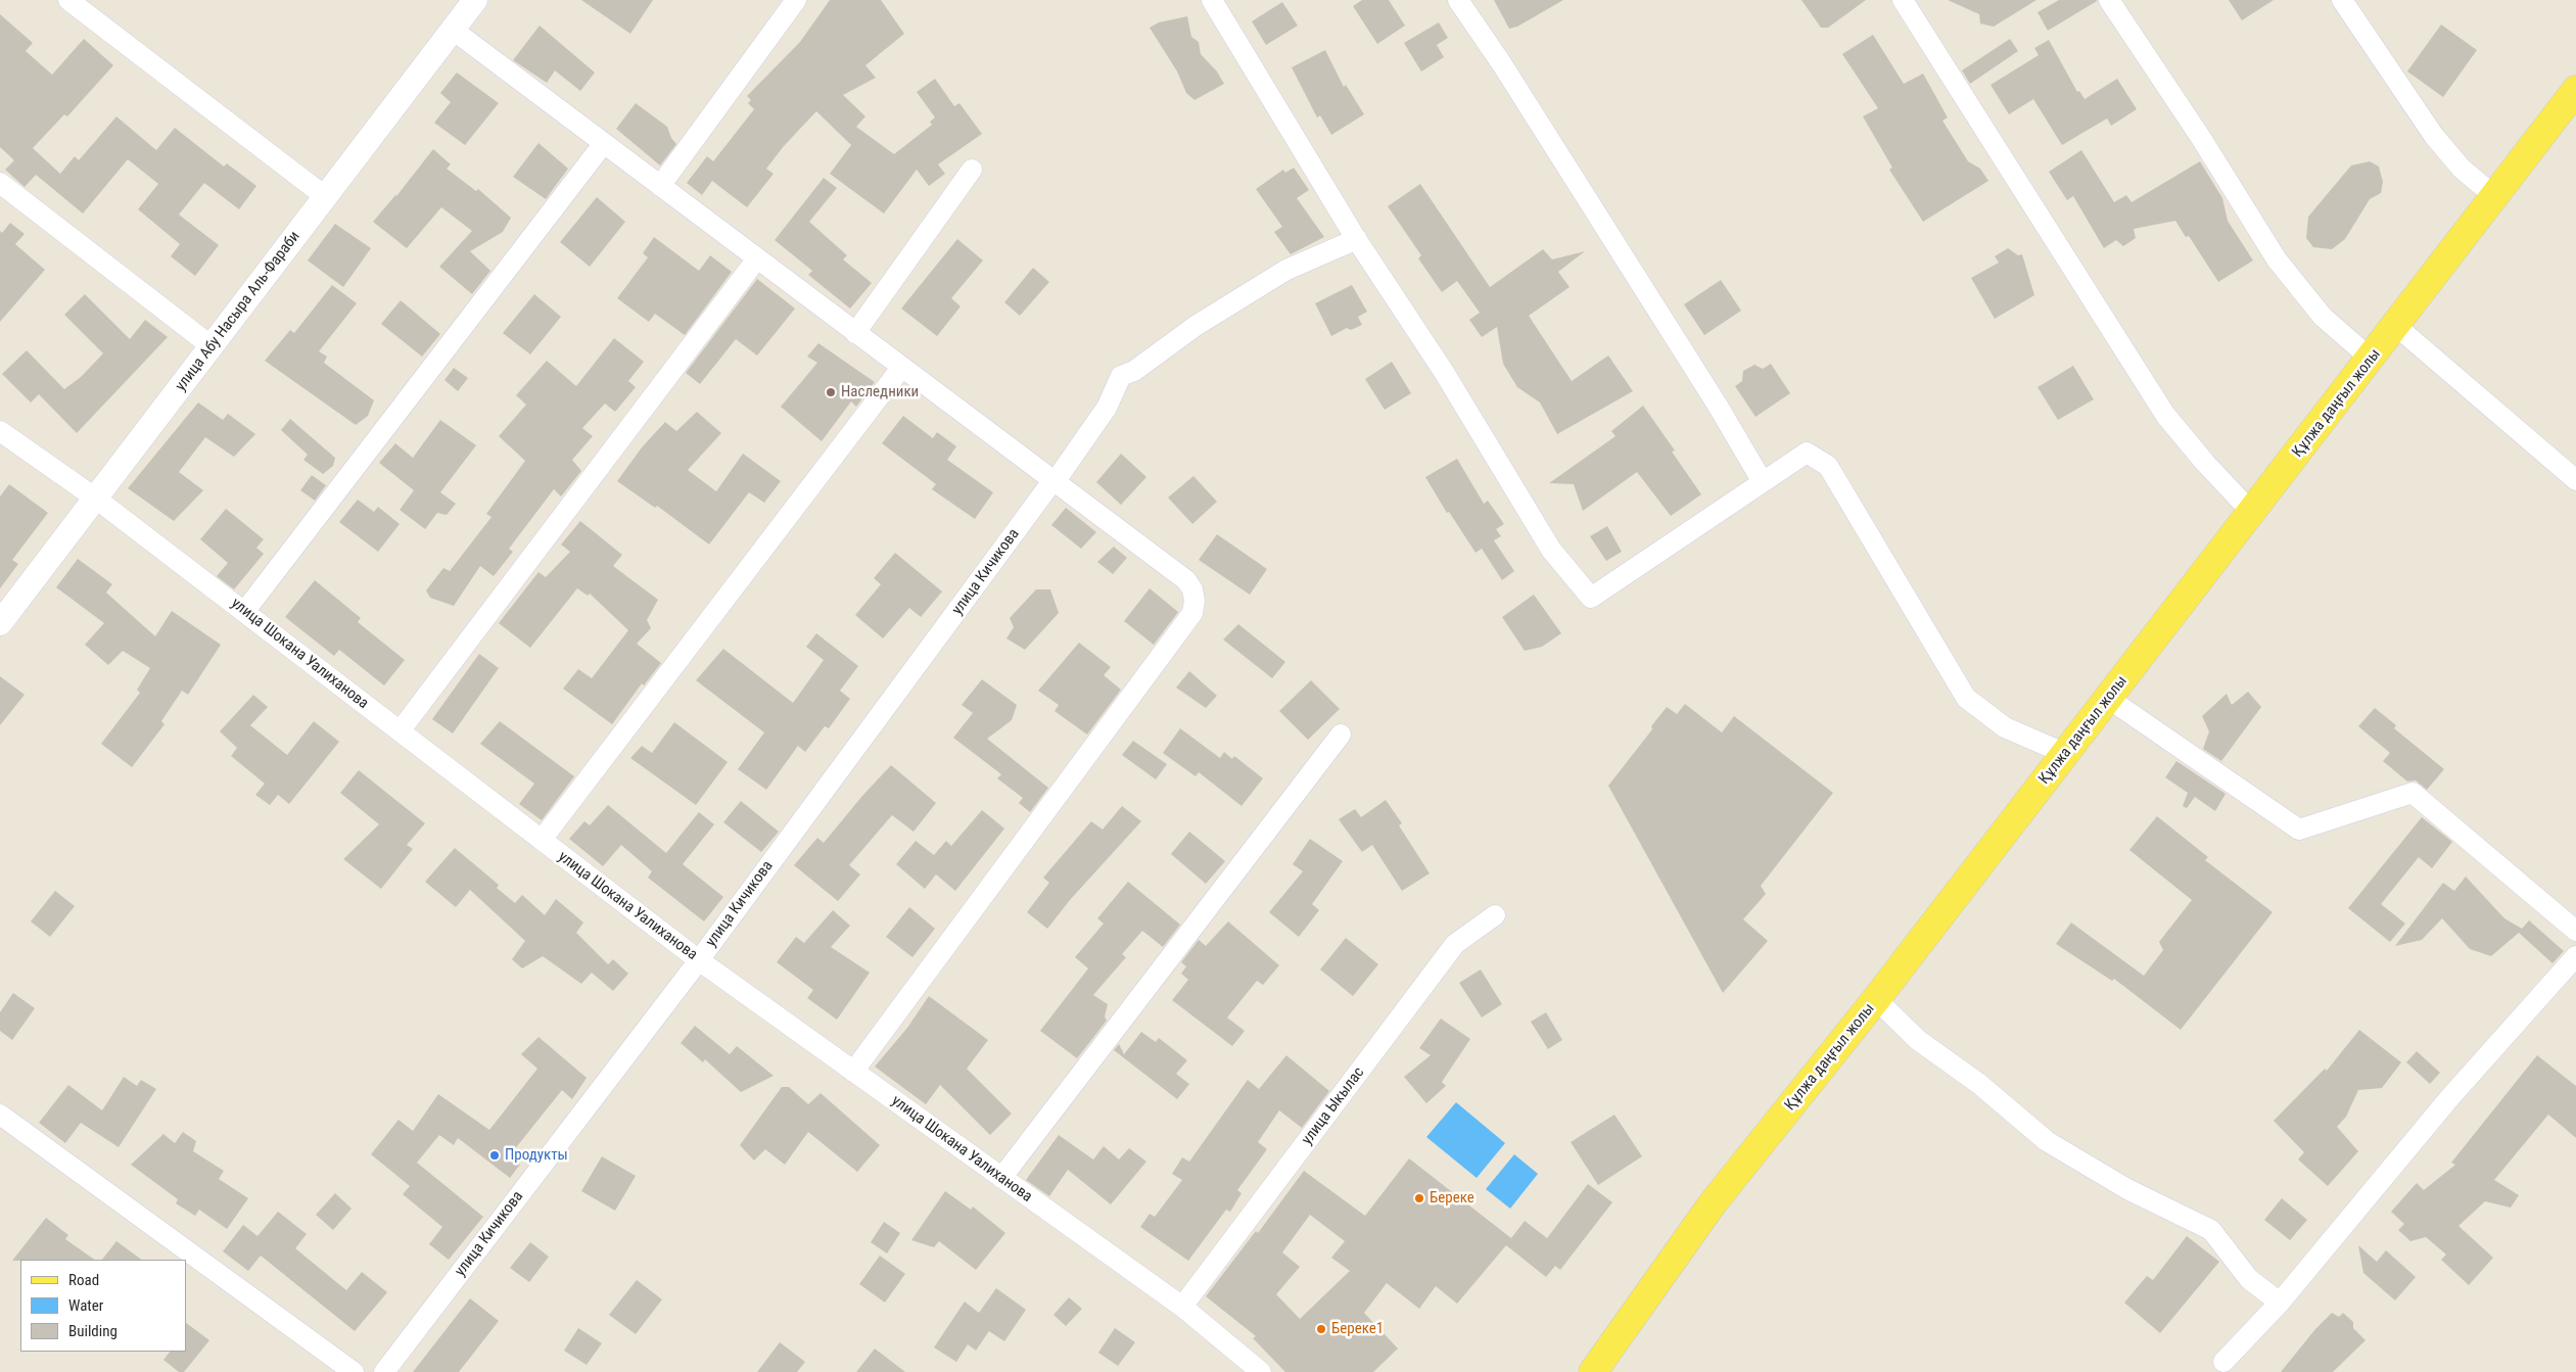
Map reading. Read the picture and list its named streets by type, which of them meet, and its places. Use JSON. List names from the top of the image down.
{
  "streets": {
    "main road": ["Құлжа даңғыл жолы"],
    "street": [
      "улица Абу Насыра Аль-Фараби",
      "улица Кичикова",
      "улица Шокана Уалиханова",
      "улица Ыкылас"
    ]
  },
  "crossings": [
    ["улица Абу Насыра Аль-Фараби", "улица Шокана Уалиханова"],
    ["улица Кичикова", "улица Шокана Уалиханова"],
    ["улица Шокана Уалиханова", "улица Ыкылас"]
  ],
  "places": [
    "Наследники",
    "Продукты",
    "Береке",
    "Береке1"
  ],
  "legend": ["Road", "Water", "Building"]
}
